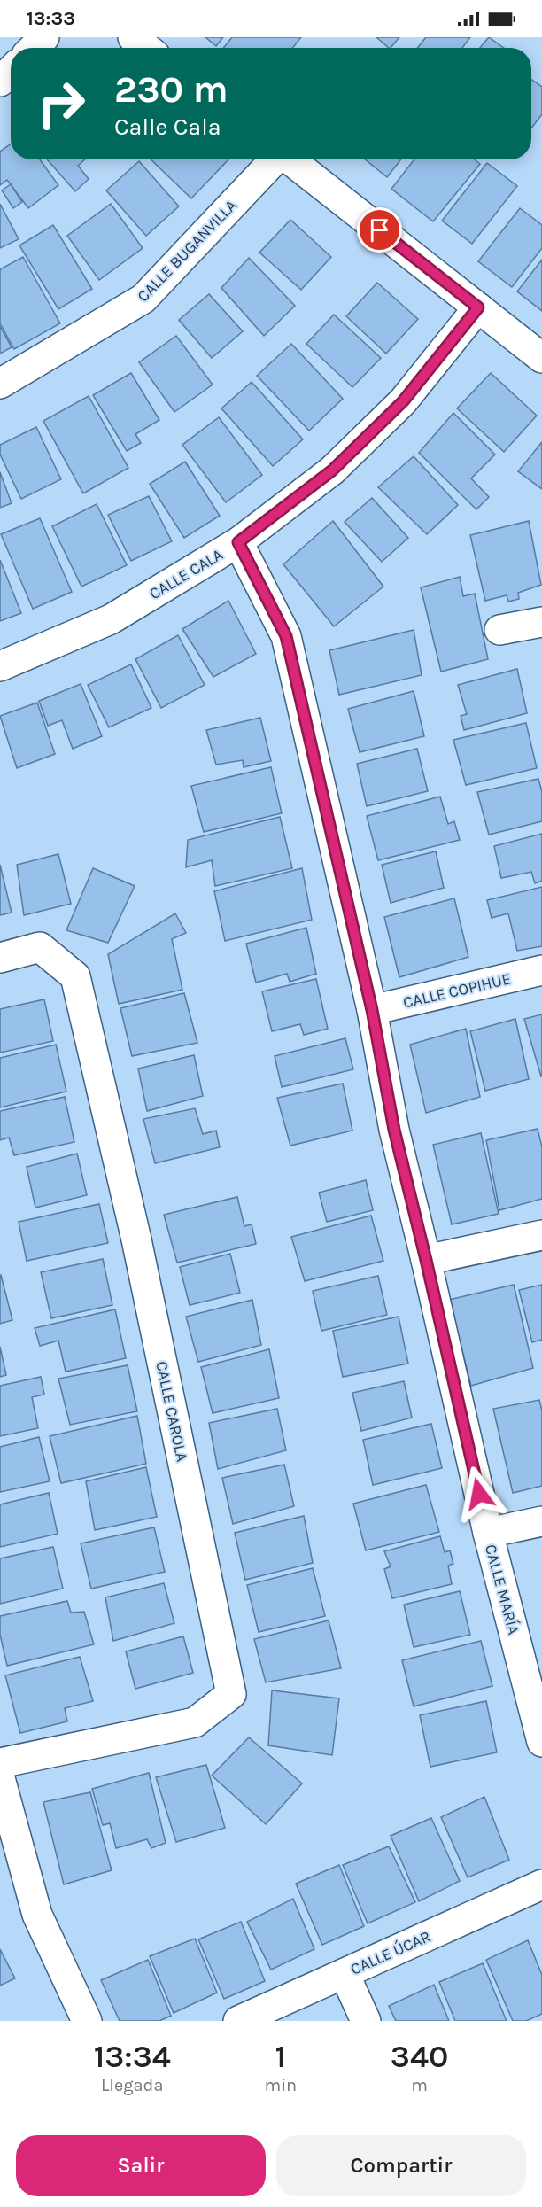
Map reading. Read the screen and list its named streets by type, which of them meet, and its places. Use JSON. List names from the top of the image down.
{
  "streets": {
    "street": [
      "CALLE BUGANVILLA",
      "CALLE CALA",
      "CALLE COPIHUE",
      "CALLE CAROLA",
      "CALLE MARÍA",
      "CALLE ÚCAR"
    ]
  },
  "crossings": [
    ["CALLE CALA", "CALLE MARÍA"],
    ["CALLE COPIHUE", "CALLE MARÍA"]
  ],
  "page": {
    "status": "13:33",
    "turn": ["230 m", "Calle Cala"],
    "eta": [
      "13:34",
      "Llegada",
      "1",
      "min",
      "340",
      "m"
    ],
    "buttons": ["Salir", "Compartir"]
  }
}
